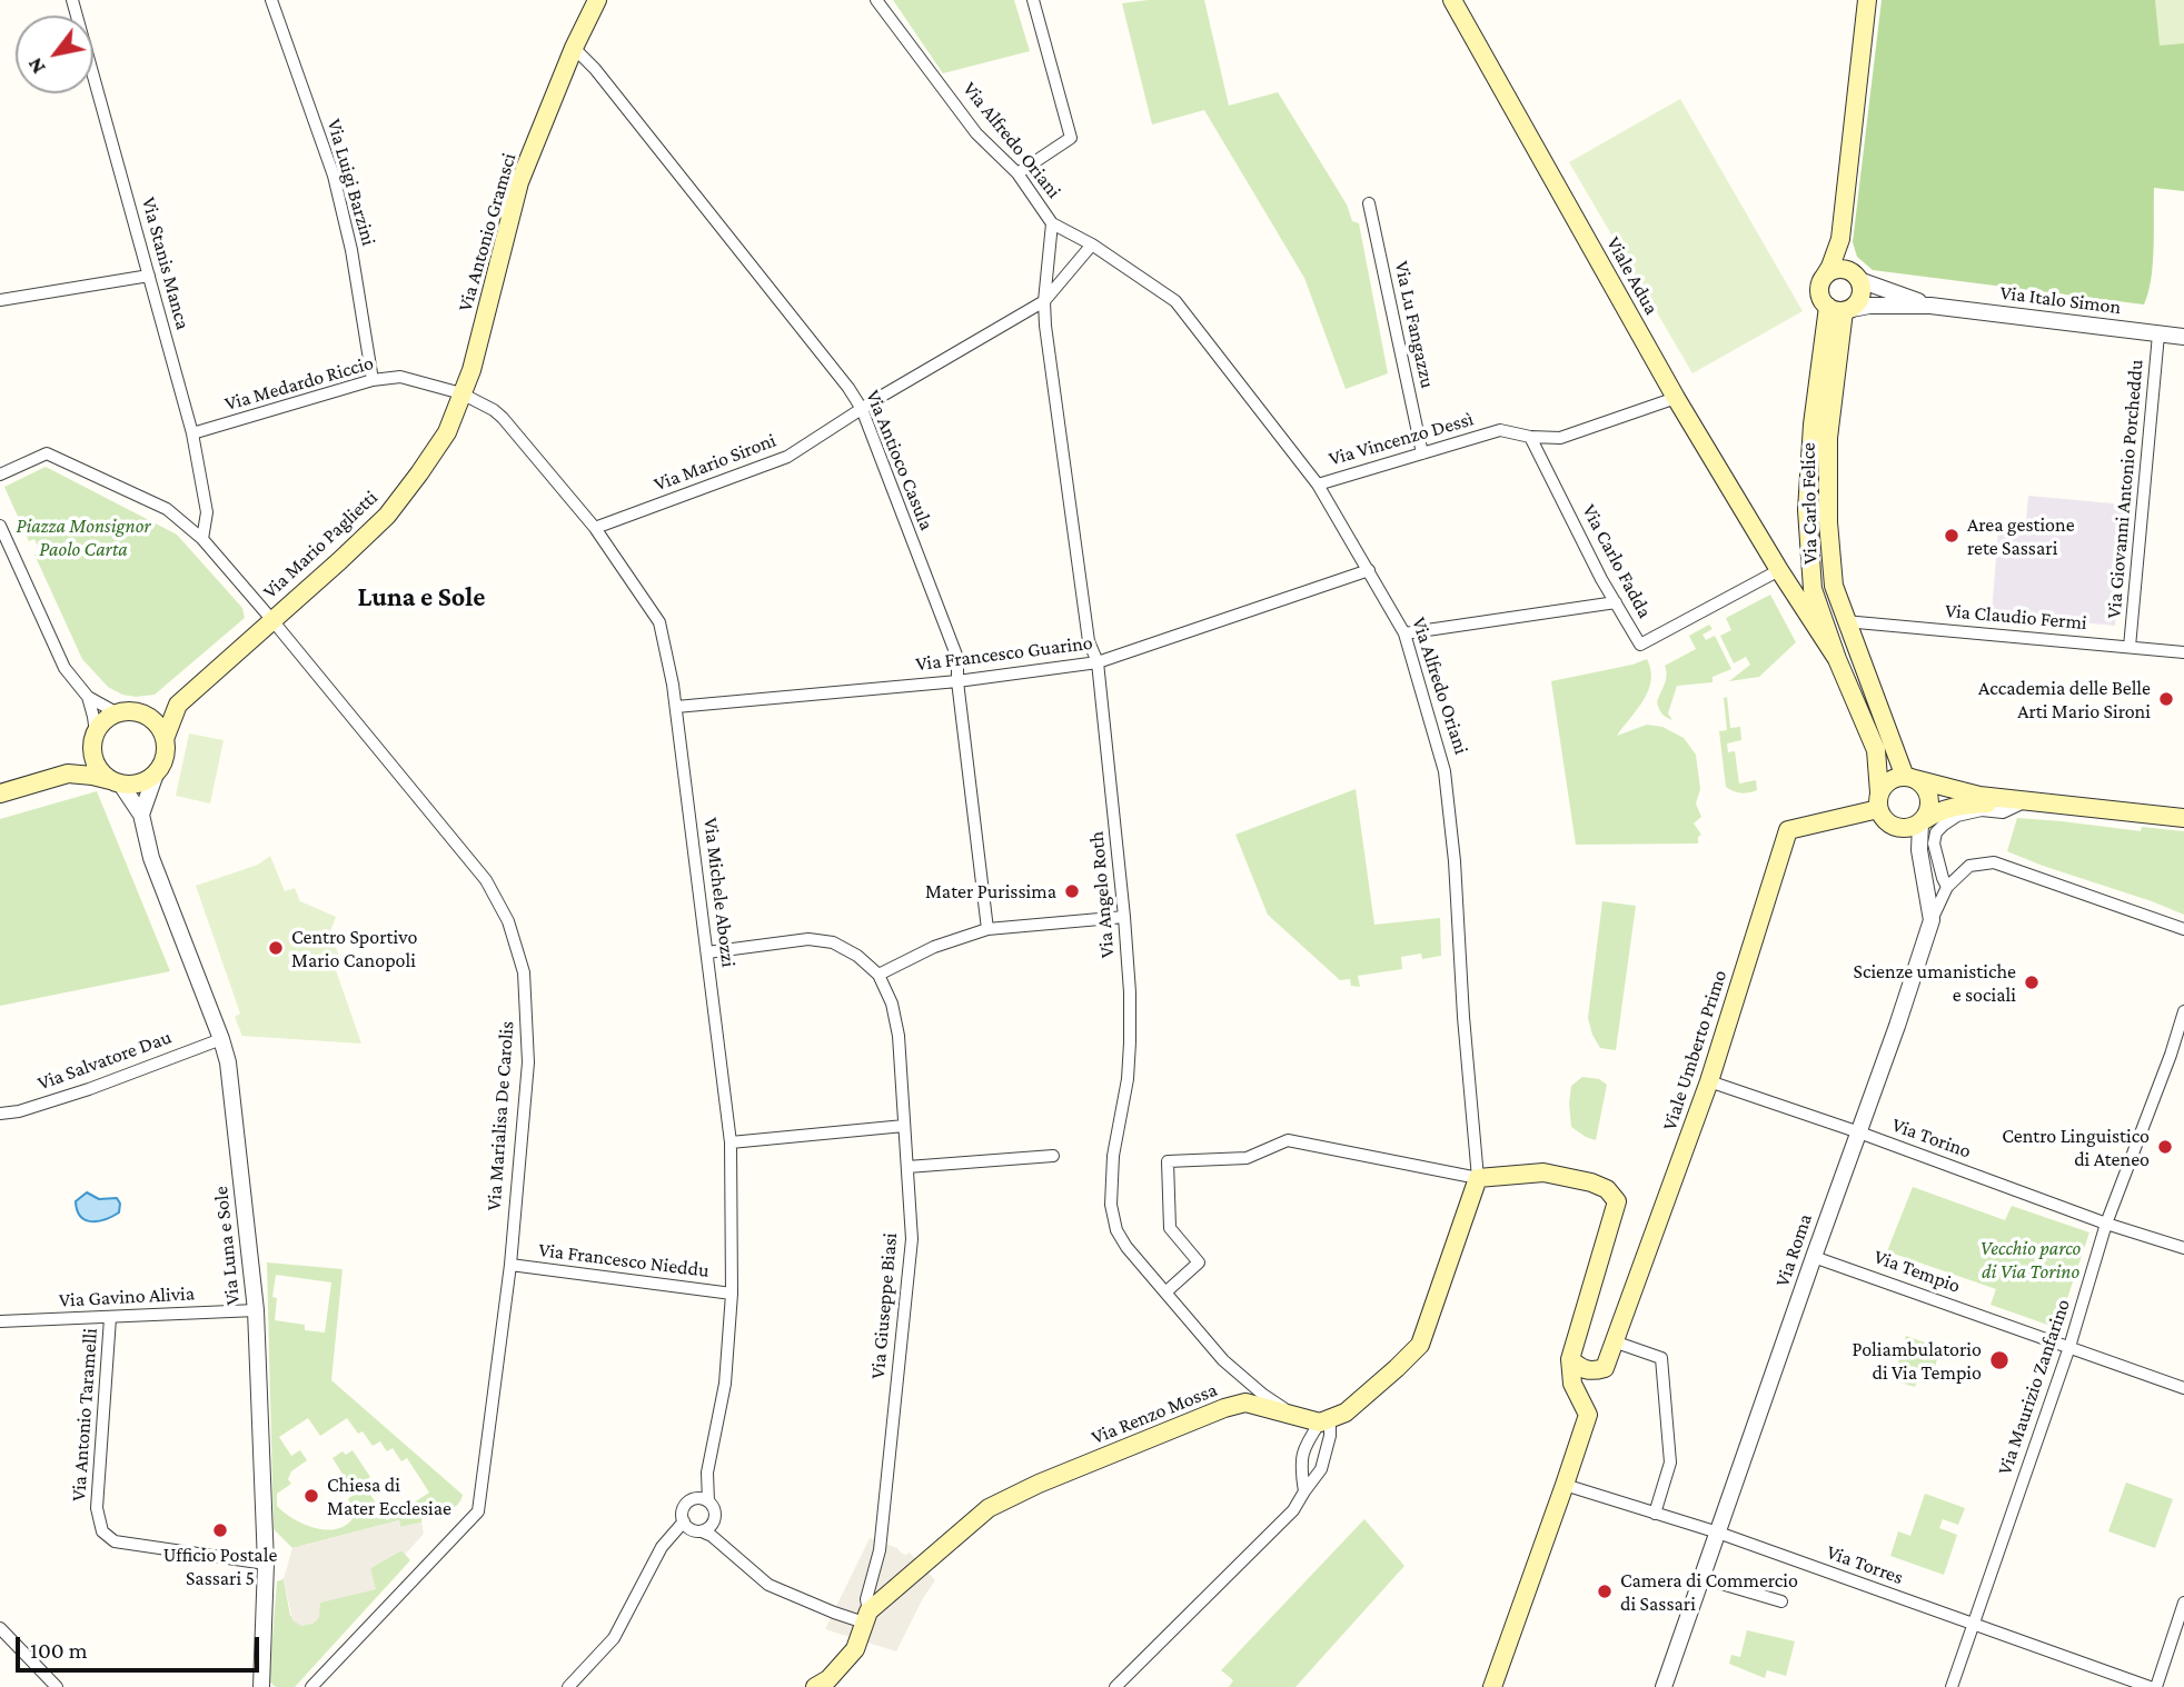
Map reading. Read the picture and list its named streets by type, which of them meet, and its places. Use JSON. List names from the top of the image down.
{
  "streets": {
    "main road": [
      "Via Antonio Gramsci",
      "Viale Adua",
      "Via Carlo Felice",
      "Via Mario Paglietti",
      "Viale Umberto Primo",
      "Via Renzo Mossa"
    ],
    "street": [
      "Via Alfredo Oriani",
      "Via Luigi Barzini",
      "Via Stanis Manca",
      "Via Italo Simon",
      "Via Lu Fangazzu",
      "Via Medardo Riccio",
      "Via Vincenzo Dessì",
      "Via Antioco Casula",
      "Via Mario Sironi",
      "Via Giovanni Antonio Porcheddu",
      "Via Carlo Fadda",
      "Via Claudio Fermi",
      "Via Francesco Guarino",
      "Via Michele Abozzi",
      "Via Angelo Roth",
      "Via Salvatore Dau",
      "Via Marialisa De Carolis",
      "Via Torino",
      "Via Luna e Sole",
      "Via Roma",
      "Via Francesco Nieddu",
      "Via Tempio",
      "Via Gavino Alivia",
      "Via Giuseppe Biasi",
      "Via Maurizio Zanfarino",
      "Via Antonio Taramelli",
      "Via Torres"
    ]
  },
  "crossings": [
    ["Via Alfredo Oriani", "Via Vincenzo Dessì"],
    ["Via Alfredo Oriani", "Via Francesco Guarino"],
    ["Via Alfredo Oriani", "Via Angelo Roth"],
    ["Via Luigi Barzini", "Via Medardo Riccio"],
    ["Via Antonio Gramsci", "Via Medardo Riccio"],
    ["Via Antonio Gramsci", "Via Antioco Casula"],
    ["Via Antonio Gramsci", "Via Mario Paglietti"],
    ["Via Antonio Gramsci", "Via Michele Abozzi"],
    ["Via Stanis Manca", "Via Medardo Riccio"],
    ["Via Stanis Manca", "Via Marialisa De Carolis"],
    ["Viale Adua", "Via Vincenzo Dessì"],
    ["Viale Adua", "Via Carlo Felice"],
    ["Viale Adua", "Via Carlo Fadda"],
    ["Via Italo Simon", "Via Giovanni Antonio Porcheddu"],
    ["Via Italo Simon", "Via Carlo Felice"],
    ["Via Lu Fangazzu", "Via Vincenzo Dessì"],
    ["Via Medardo Riccio", "Via Mario Paglietti"],
    ["Via Medardo Riccio", "Via Michele Abozzi"],
    ["Via Vincenzo Dessì", "Via Carlo Fadda"],
    ["Via Antioco Casula", "Via Mario Sironi"],
    ["Via Antioco Casula", "Via Francesco Guarino"],
    ["Via Mario Sironi", "Via Michele Abozzi"],
    ["Via Mario Sironi", "Via Angelo Roth"],
    ["Via Giovanni Antonio Porcheddu", "Via Claudio Fermi"],
    ["Via Carlo Felice", "Via Claudio Fermi"],
    ["Via Carlo Felice", "Viale Umberto Primo"],
    ["Via Carlo Felice", "Via Roma"],
    ["Via Mario Paglietti", "Via Michele Abozzi"],
    ["Via Mario Paglietti", "Via Marialisa De Carolis"],
    ["Via Francesco Guarino", "Via Michele Abozzi"],
    ["Via Francesco Guarino", "Via Angelo Roth"],
    ["Via Michele Abozzi", "Via Francesco Nieddu"],
    ["Via Angelo Roth", "Via Renzo Mossa"],
    ["Viale Umberto Primo", "Via Torino"],
    ["Viale Umberto Primo", "Via Roma"],
    ["Via Salvatore Dau", "Via Luna e Sole"],
    ["Via Marialisa De Carolis", "Via Francesco Nieddu"],
    ["Via Torino", "Via Roma"],
    ["Via Torino", "Via Maurizio Zanfarino"],
    ["Via Luna e Sole", "Via Gavino Alivia"],
    ["Via Luna e Sole", "Via Antonio Taramelli"],
    ["Via Roma", "Via Tempio"],
    ["Via Roma", "Via Torres"],
    ["Via Tempio", "Via Maurizio Zanfarino"],
    ["Via Gavino Alivia", "Via Antonio Taramelli"],
    ["Via Giuseppe Biasi", "Via Renzo Mossa"],
    ["Via Maurizio Zanfarino", "Via Torres"]
  ],
  "districts": ["Luna e Sole"],
  "parks": ["Piazza Monsignor Paolo Carta", "Vecchio parco di Via Torino"],
  "places": [
    "Area gestione rete Sassari",
    "Accademia delle Belle Arti Mario Sironi",
    "Mater Purissima",
    "Centro Sportivo Mario Canopoli",
    "Scienze umanistiche e sociali",
    "Centro Linguistico di Ateneo",
    "Poliambulatorio di Via Tempio",
    "Chiesa di Mater Ecclesiae",
    "Ufficio Postale Sassari 5",
    "Camera di Commercio di Sassari"
  ],
  "scale_bar": "100 m",
  "north": "bottom left"
}
